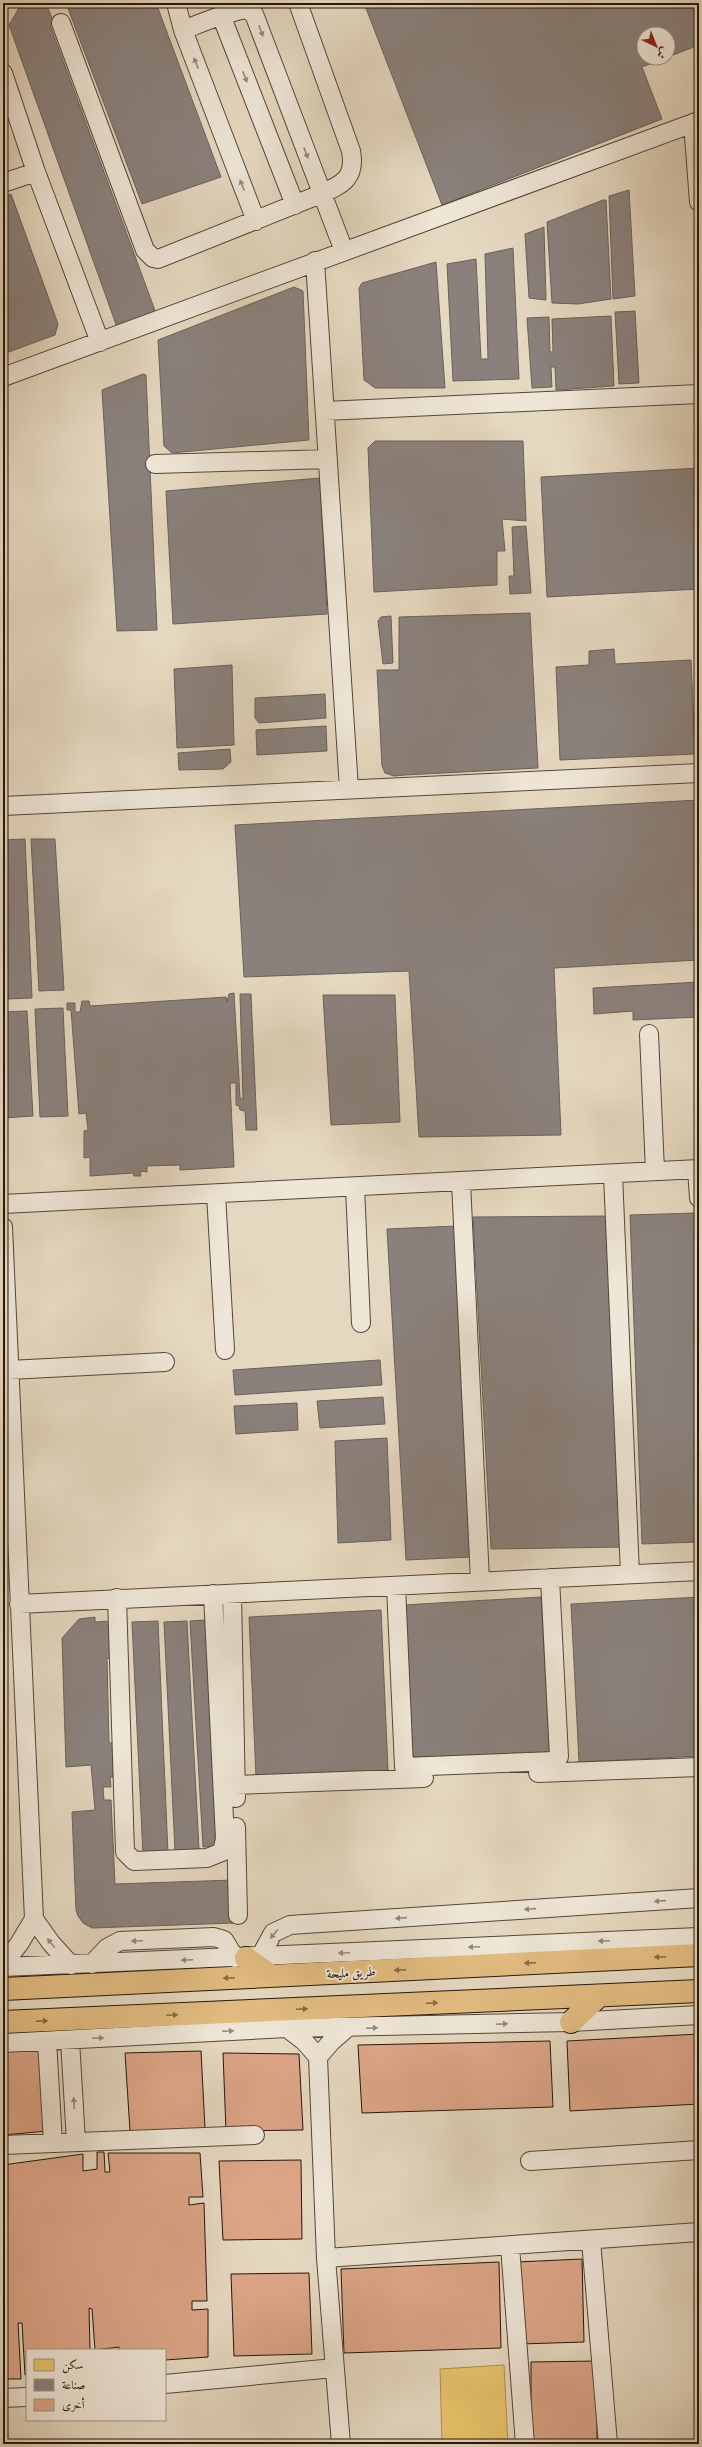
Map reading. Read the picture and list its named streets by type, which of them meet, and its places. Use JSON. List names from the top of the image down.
{
  "streets": {
    "main road": ["طريق مليحة"]
  },
  "legend": ["سكن", "صناعة", "أخرى"],
  "north": "bottom right"
}
